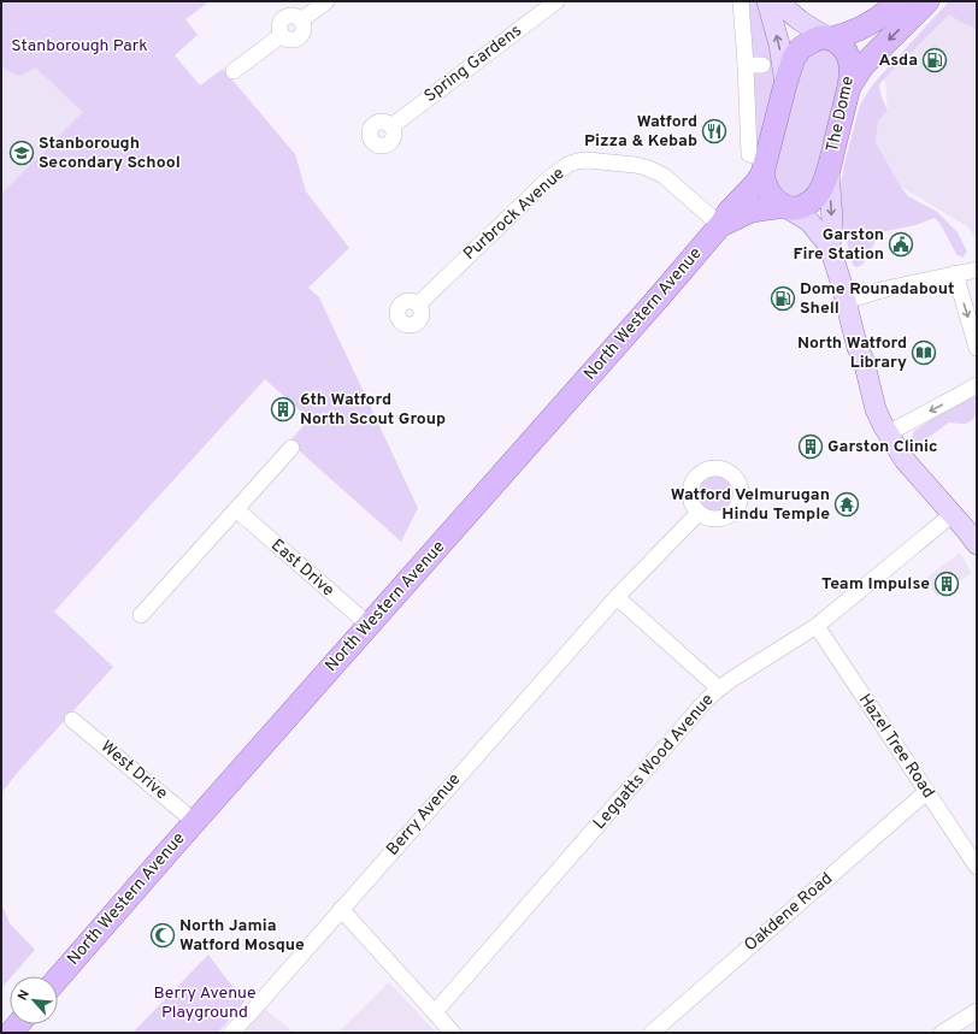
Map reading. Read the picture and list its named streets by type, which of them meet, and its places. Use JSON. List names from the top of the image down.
{
  "streets": {
    "highway": ["The Dome", "North Western Avenue"],
    "street": [
      "Spring Gardens",
      "Purbrock Avenue",
      "East Drive",
      "Hazel Tree Road",
      "Leggatts Wood Avenue",
      "West Drive",
      "Berry Avenue",
      "Oakdene Road"
    ]
  },
  "crossings": [
    ["The Dome", "North Western Avenue"],
    ["Purbrock Avenue", "North Western Avenue"],
    ["North Western Avenue", "East Drive"],
    ["North Western Avenue", "West Drive"],
    ["Hazel Tree Road", "Leggatts Wood Avenue"],
    ["Hazel Tree Road", "Oakdene Road"]
  ],
  "parks": ["Stanborough Park", "Berry Avenue Playground"],
  "places": {
    "fuel station": ["Asda", "Dome Rounadabout Shell"],
    "restaurant": ["Watford Pizza & Kebab"],
    "school or university": ["Stanborough Secondary School"],
    "public building": ["Garston Fire Station"],
    "library": ["North Watford Library"],
    "building": ["6th Watford North Scout Group", "Garston Clinic", "Team Impulse"],
    "temple": ["Watford Velmurugan Hindu Temple"],
    "mosque": ["North Jamia Watford Mosque"]
  },
  "north": "top left"
}
